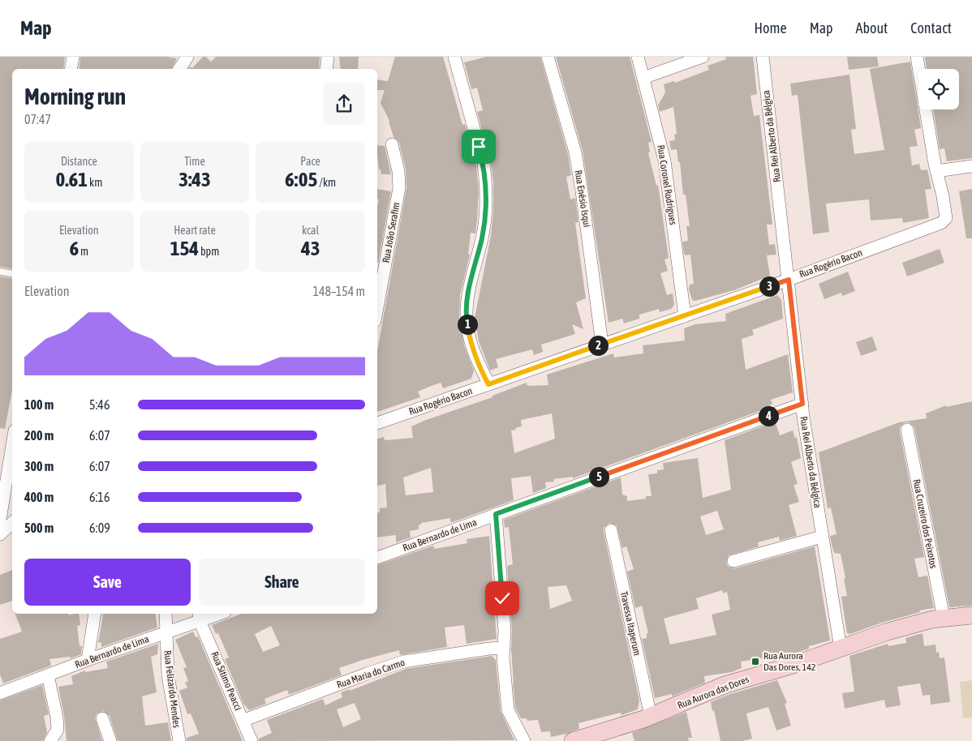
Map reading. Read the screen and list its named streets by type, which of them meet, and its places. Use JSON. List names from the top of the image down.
{
  "streets": {
    "main road": ["Rua Aurora das Dores"],
    "street": [
      "Rua Rei Alberto da Bélgica",
      "Rua Coronel Rodrigues",
      "Rua Enésio Isqui",
      "Rua João Serafim",
      "Rua Rogério Bacon",
      "Rua Cruzeiro dos Peixotos",
      "Rua Bernardo de Lima",
      "Travessa Itaperum",
      "Rua Maria do Carmo",
      "Rua Sitimo Peacci",
      "Rua Felizardo Mendes"
    ]
  },
  "crossings": [
    ["Rua Rei Alberto da Bélgica", "Rua Rogério Bacon"],
    ["Rua Rei Alberto da Bélgica", "Rua Bernardo de Lima"],
    ["Rua Rei Alberto da Bélgica", "Rua Aurora das Dores"],
    ["Rua Coronel Rodrigues", "Rua Rogério Bacon"],
    ["Rua Enésio Isqui", "Rua Rogério Bacon"],
    ["Rua Cruzeiro dos Peixotos", "Rua Aurora das Dores"],
    ["Rua Bernardo de Lima", "Rua Sitimo Peacci"],
    ["Rua Bernardo de Lima", "Rua Felizardo Mendes"],
    ["Travessa Itaperum", "Rua Aurora das Dores"],
    ["Rua Maria do Carmo", "Rua Sitimo Peacci"]
  ],
  "places": {
    "transit": ["Rua Aurora Das Dores, 142"]
  },
  "page": {
    "header": "Map",
    "nav": [
      "Home",
      "Map",
      "About",
      "Contact"
    ],
    "heading": ["Morning run", "07:47"],
    "stats": [
      ["Distance", "0.61 km"],
      ["Time", "3:43"],
      ["Pace", "6:05 /km"],
      ["Elevation", "6 m"],
      ["Heart rate", "154 bpm"],
      ["kcal", "43"]
    ],
    "chart": ["Elevation", "148–154 m"],
    "pins": [
      "3",
      "1",
      "2",
      "4",
      "5"
    ],
    "list": [
      {
        "name": "100 m",
        "note": "5:46"
      },
      {
        "name": "200 m",
        "note": "6:07"
      },
      {
        "name": "300 m",
        "note": "6:07"
      },
      {
        "name": "400 m",
        "note": "6:16"
      },
      {
        "name": "500 m",
        "note": "6:09"
      }
    ],
    "buttons": ["Save", "Share"]
  }
}
